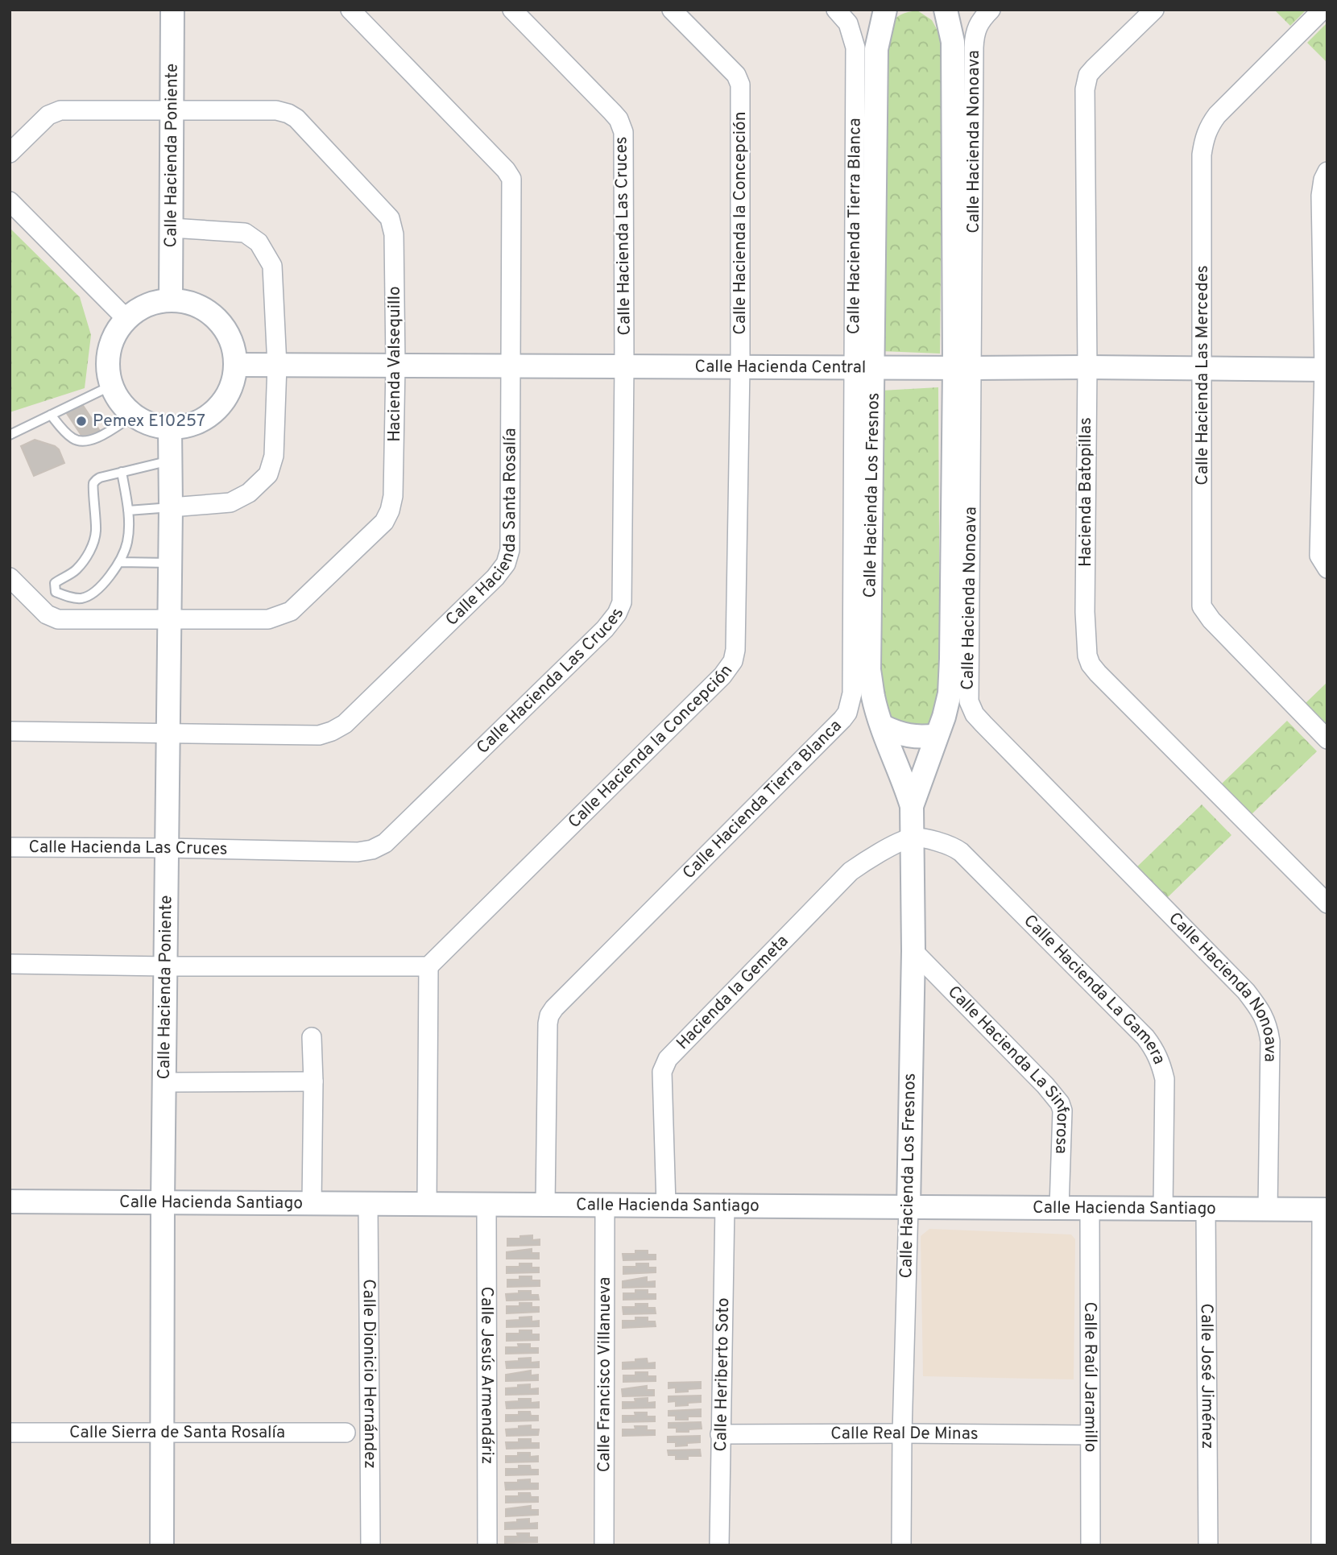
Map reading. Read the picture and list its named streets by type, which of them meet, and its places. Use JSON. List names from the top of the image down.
{
  "streets": {
    "street": [
      "Calle Hacienda Nonoava",
      "Calle Hacienda Poniente",
      "Calle Hacienda la Concepción",
      "Calle Hacienda Tierra Blanca",
      "Calle Hacienda Las Cruces",
      "Hacienda Valsequillo",
      "Calle Hacienda Central",
      "Calle Hacienda Las Mercedes",
      "Hacienda Batopillas",
      "Calle Hacienda Los Fresnos",
      "Calle Hacienda Santa Rosalía",
      "Calle Hacienda La Gamera",
      "Hacienda la Gemeta",
      "Calle Hacienda La Sinforosa",
      "Calle Hacienda Santiago",
      "Calle Dionicio Hernández",
      "Calle Jesús Armendáriz",
      "Calle Francisco Villanueva",
      "Calle Heriberto Soto",
      "Calle Raúl Jaramillo",
      "Calle José Jiménez",
      "Calle Sierra de Santa Rosalía",
      "Calle Real De Minas"
    ]
  },
  "crossings": [
    ["Calle Hacienda Nonoava", "Calle Hacienda Central"],
    ["Calle Hacienda Nonoava", "Calle Hacienda Los Fresnos"],
    ["Calle Hacienda Nonoava", "Calle Hacienda Santiago"],
    ["Calle Hacienda Poniente", "Calle Hacienda Las Cruces"],
    ["Calle Hacienda Poniente", "Hacienda Valsequillo"],
    ["Calle Hacienda Poniente", "Calle Hacienda Central"],
    ["Calle Hacienda Poniente", "Calle Hacienda Santa Rosalía"],
    ["Calle Hacienda Poniente", "Calle Hacienda Santiago"],
    ["Calle Hacienda Poniente", "Calle Sierra de Santa Rosalía"],
    ["Calle Hacienda la Concepción", "Calle Hacienda Central"],
    ["Calle Hacienda Tierra Blanca", "Calle Hacienda Central"],
    ["Calle Hacienda Tierra Blanca", "Calle Hacienda Los Fresnos"],
    ["Calle Hacienda Tierra Blanca", "Calle Hacienda Santiago"],
    ["Calle Hacienda Las Cruces", "Calle Hacienda Central"],
    ["Hacienda Valsequillo", "Calle Hacienda Central"],
    ["Calle Hacienda Central", "Calle Hacienda Las Mercedes"],
    ["Calle Hacienda Central", "Hacienda Batopillas"],
    ["Calle Hacienda Central", "Calle Hacienda Los Fresnos"],
    ["Calle Hacienda Central", "Calle Hacienda Santa Rosalía"],
    ["Calle Hacienda Los Fresnos", "Calle Hacienda La Gamera"],
    ["Calle Hacienda Los Fresnos", "Hacienda la Gemeta"],
    ["Calle Hacienda Los Fresnos", "Calle Hacienda La Sinforosa"],
    ["Calle Hacienda Los Fresnos", "Calle Hacienda Santiago"],
    ["Calle Hacienda Los Fresnos", "Calle Real De Minas"],
    ["Calle Hacienda La Gamera", "Hacienda la Gemeta"],
    ["Calle Hacienda La Gamera", "Calle Hacienda Santiago"],
    ["Hacienda la Gemeta", "Calle Hacienda Santiago"],
    ["Calle Hacienda La Sinforosa", "Calle Hacienda Santiago"],
    ["Calle Hacienda Santiago", "Calle Dionicio Hernández"],
    ["Calle Hacienda Santiago", "Calle Jesús Armendáriz"],
    ["Calle Hacienda Santiago", "Calle Francisco Villanueva"],
    ["Calle Hacienda Santiago", "Calle Heriberto Soto"],
    ["Calle Hacienda Santiago", "Calle Raúl Jaramillo"],
    ["Calle Hacienda Santiago", "Calle José Jiménez"],
    ["Calle Heriberto Soto", "Calle Real De Minas"],
    ["Calle Raúl Jaramillo", "Calle Real De Minas"]
  ],
  "places": ["Pemex E10257"]
}
